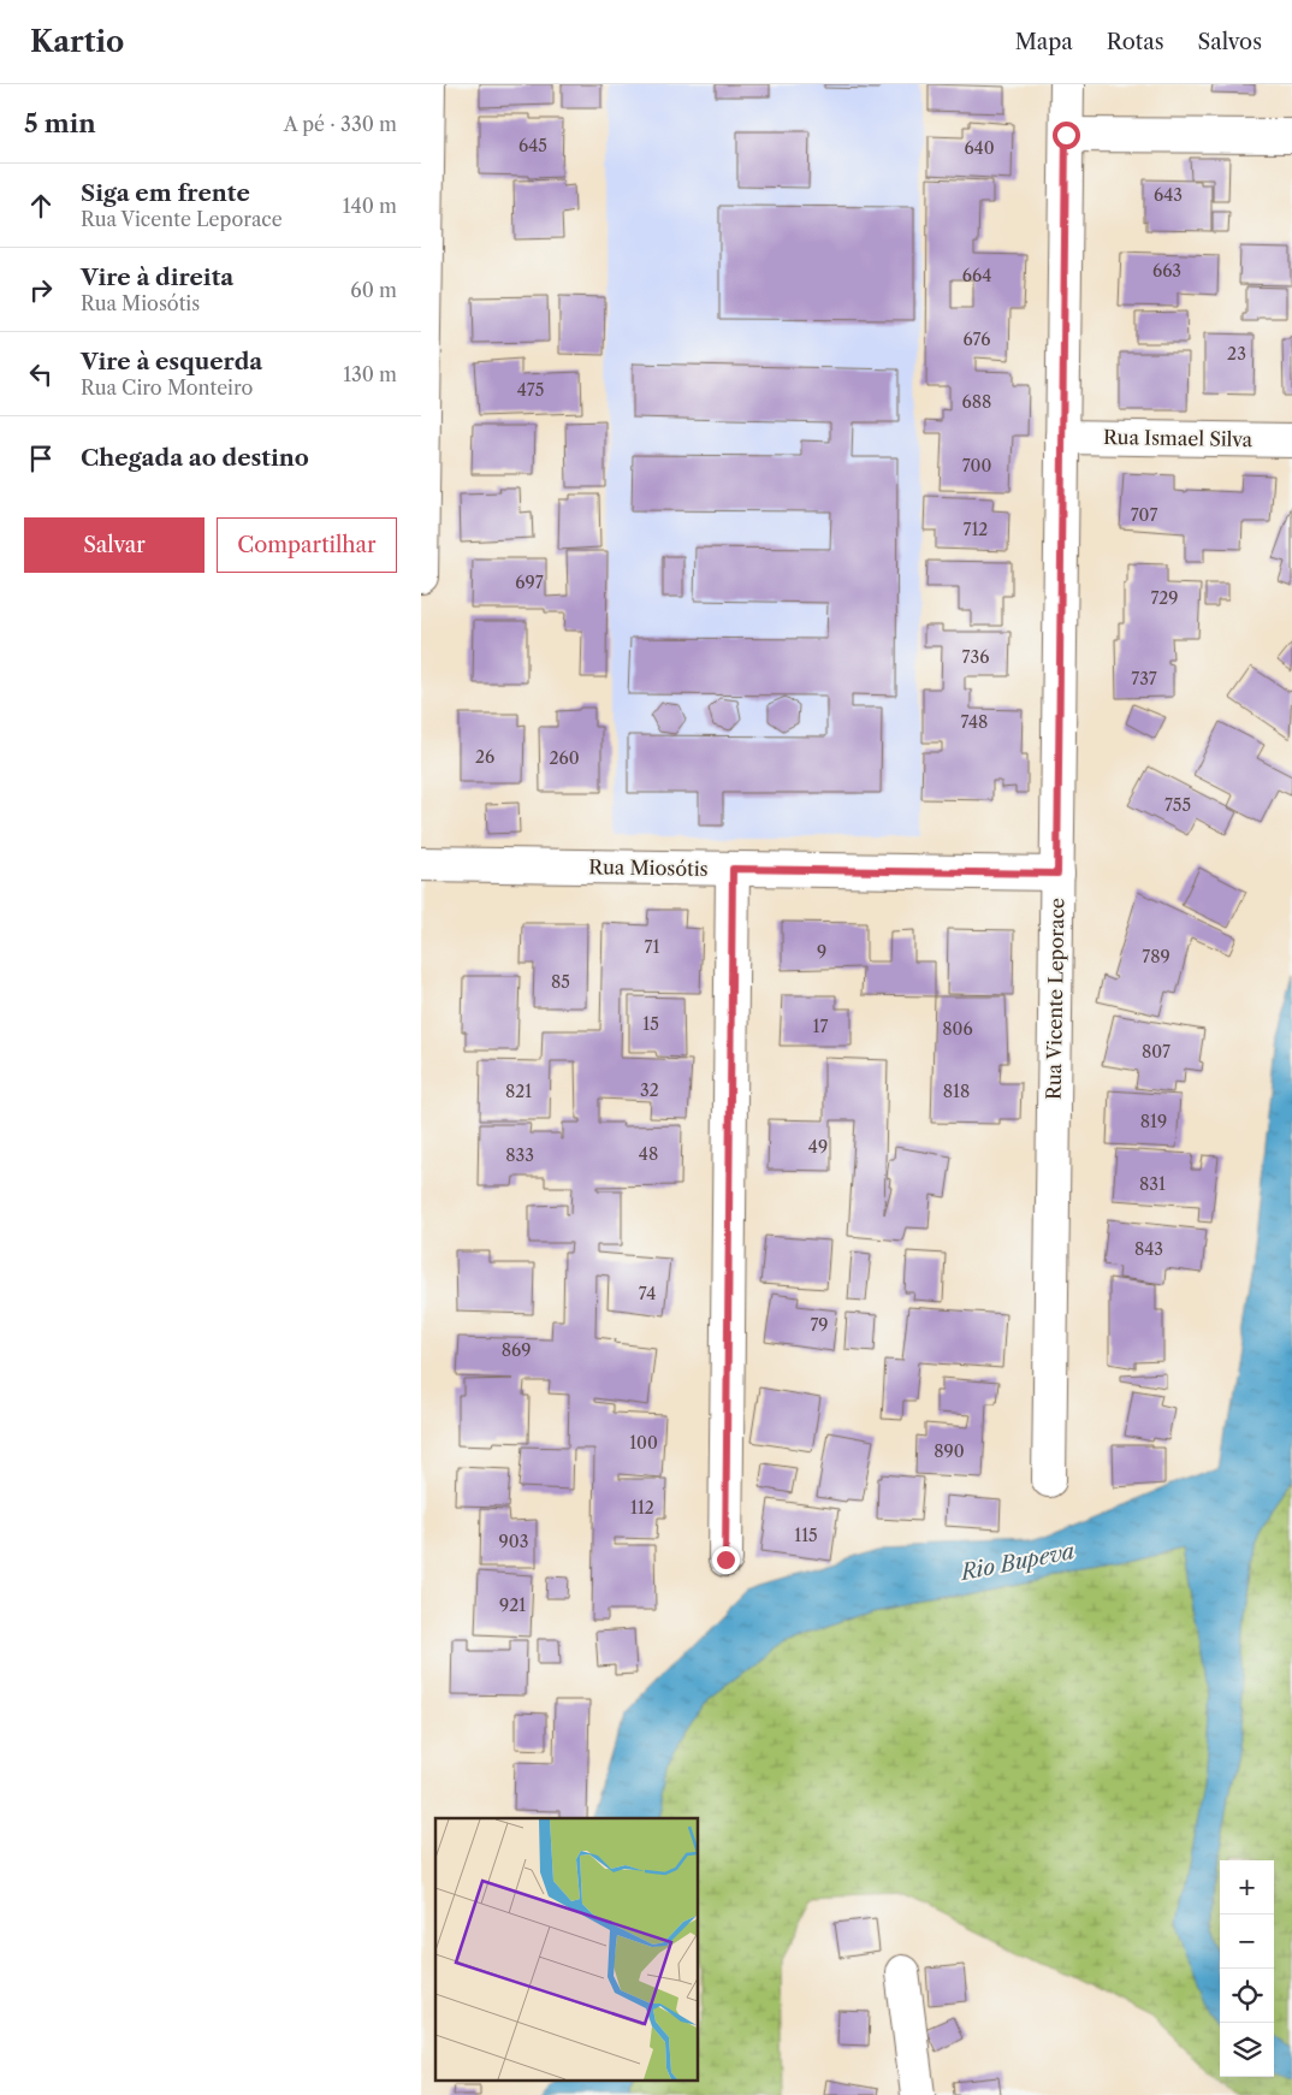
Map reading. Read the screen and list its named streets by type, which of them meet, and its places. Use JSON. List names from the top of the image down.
{
  "streets": {
    "street": ["Rua Ismael Silva", "Rua Miosótis", "Rua Vicente Leporace"]
  },
  "crossings": [
    ["Rua Ismael Silva", "Rua Vicente Leporace"],
    ["Rua Miosótis", "Rua Vicente Leporace"]
  ],
  "water": ["Rio Bupeva"],
  "house_numbers": [
    "645",
    "640",
    "643",
    "663",
    "664",
    "676",
    "23",
    "475",
    "688",
    "700",
    "707",
    "712",
    "697",
    "729",
    "736",
    "737",
    "748",
    "26",
    "260",
    "755",
    "71",
    "9",
    "789",
    "85",
    "15",
    "17",
    "806",
    "807",
    "32",
    "821",
    "818",
    "819",
    "49",
    "48",
    "833",
    "831",
    "843",
    "74",
    "79",
    "869",
    "100",
    "890",
    "112",
    "115",
    "903",
    "921"
  ],
  "page": {
    "header": "Kartio",
    "nav": ["Mapa", "Rotas", "Salvos"],
    "heading": ["5 min", "A pé · 330 m"],
    "list": [
      ["Siga em frente", "Rua Vicente Leporace", "140 m"],
      ["Vire à direita", "Rua Miosótis", "60 m"],
      ["Vire à esquerda", "Rua Ciro Monteiro", "130 m"],
      "Chegada ao destino"
    ],
    "buttons": ["Salvar", "Compartilhar"],
    "map_buttons": ["+", "−"]
  }
}
